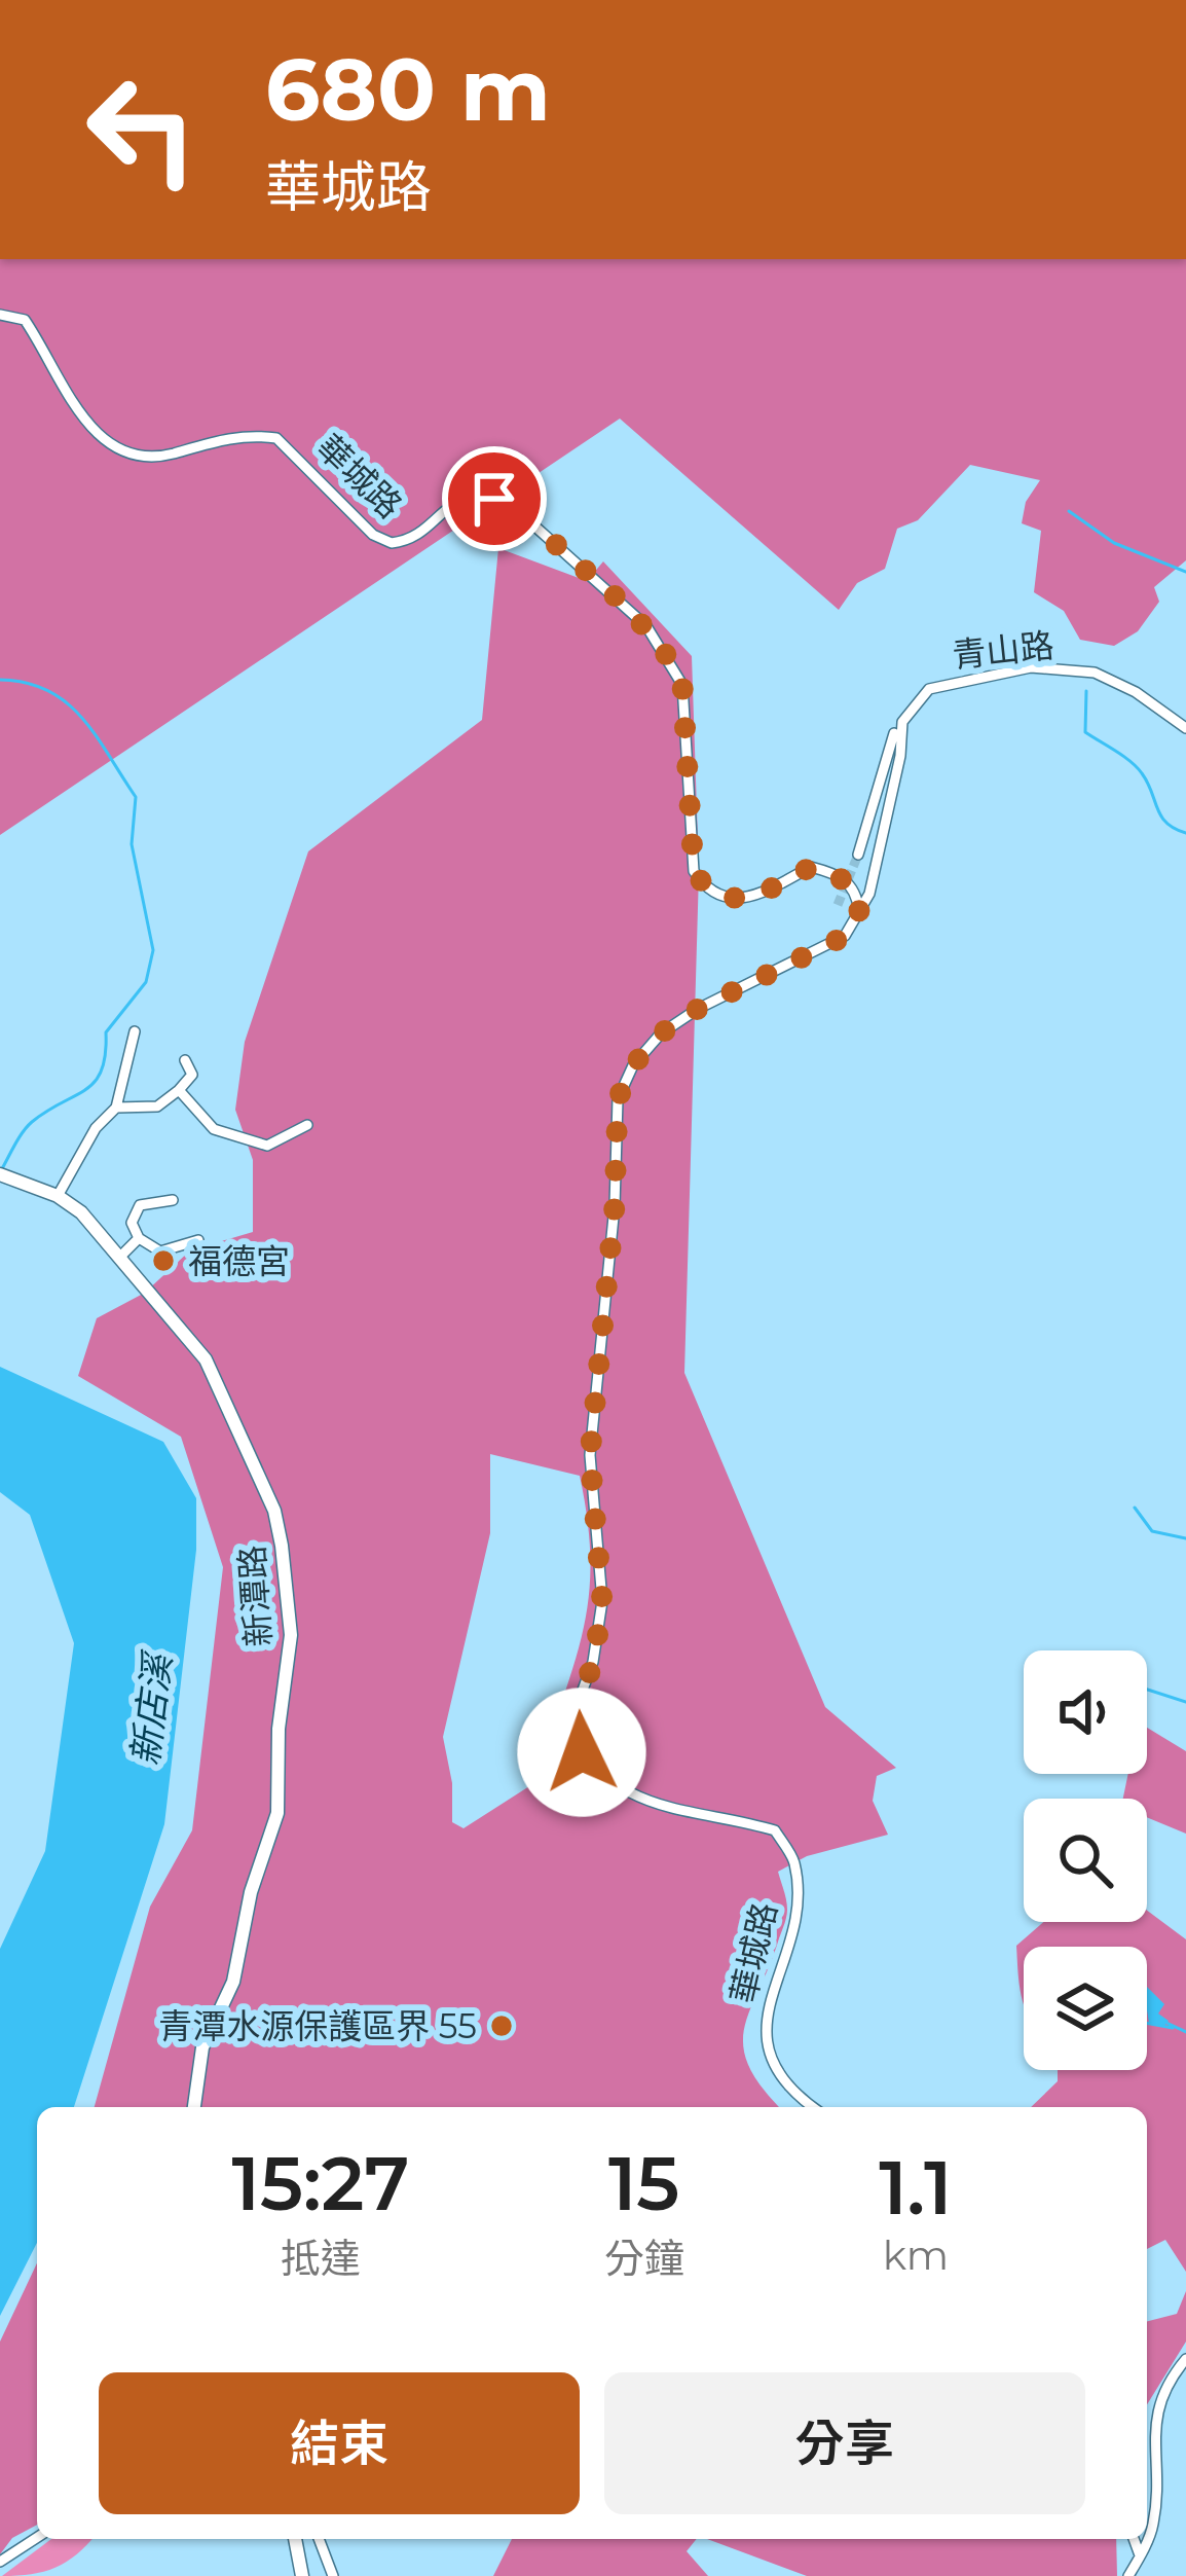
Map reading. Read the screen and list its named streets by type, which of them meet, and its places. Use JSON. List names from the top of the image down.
{
  "streets": {
    "street": ["華城路", "青山路", "新潭路"]
  },
  "crossings": [
    ["華城路", "青山路"]
  ],
  "water": ["新店溪"],
  "places": ["福德宮", "青潭水源保護區界 55"],
  "page": {
    "turn": ["680 m", "華城路"],
    "eta": [
      "15:27",
      "抵達",
      "15",
      "分鐘",
      "1.1",
      "km"
    ],
    "buttons": ["結束", "分享"]
  }
}
